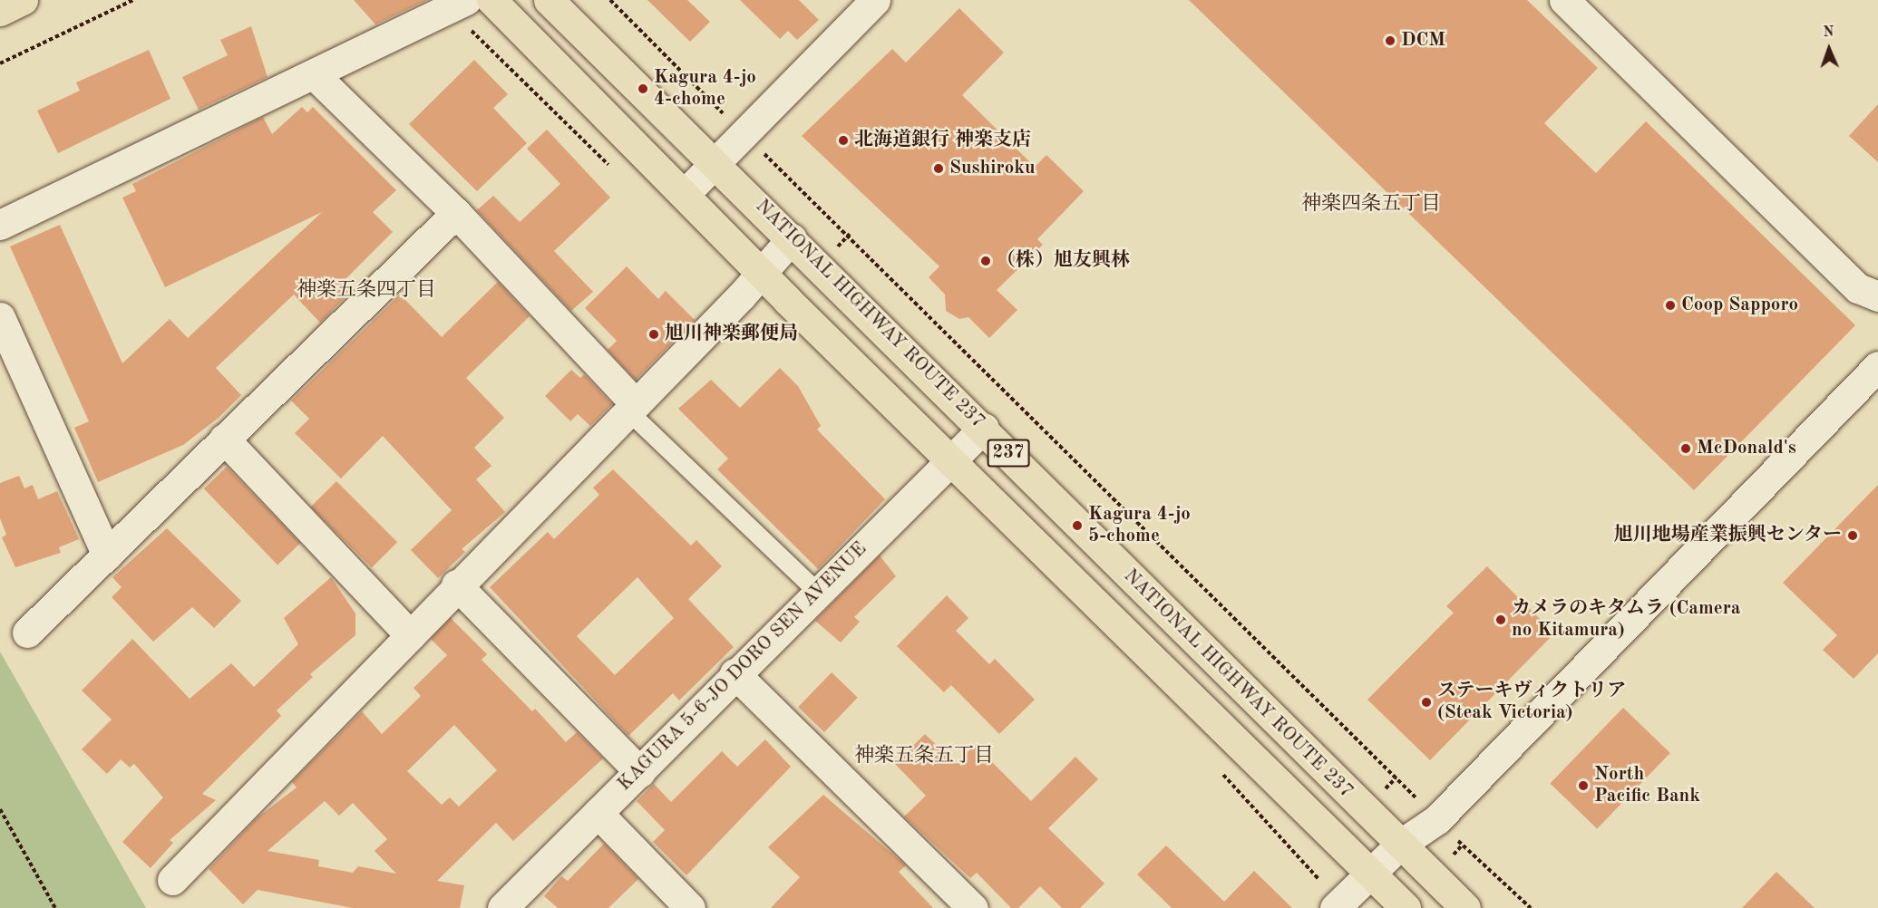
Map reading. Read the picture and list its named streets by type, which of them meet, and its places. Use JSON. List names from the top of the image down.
{
  "streets": {
    "main road": ["NATIONAL HIGHWAY ROUTE 237", "237"],
    "street": ["KAGURA 5-6-JO DORO SEN AVENUE"]
  },
  "crossings": [
    ["NATIONAL HIGHWAY ROUTE 237", "KAGURA 5-6-JO DORO SEN AVENUE"],
    ["237", "KAGURA 5-6-JO DORO SEN AVENUE"]
  ],
  "districts": ["神楽四条五丁目", "神楽五条四丁目", "神楽五条五丁目"],
  "places": [
    "DCM",
    "Kagura 4-jo 4-chome",
    "北海道銀行 神楽支店",
    "Sushiroku",
    "（株）旭友興林",
    "Coop Sapporo",
    "旭川神楽郵便局",
    "McDonald's",
    "Kagura 4-jo 5-chome",
    "旭川地場産業振興センター",
    "カメラのキタムラ (Camera no Kitamura)",
    "ステーキヴィクトリア (Steak Victoria)",
    "North Pacific Bank"
  ],
  "north": "top"
}
